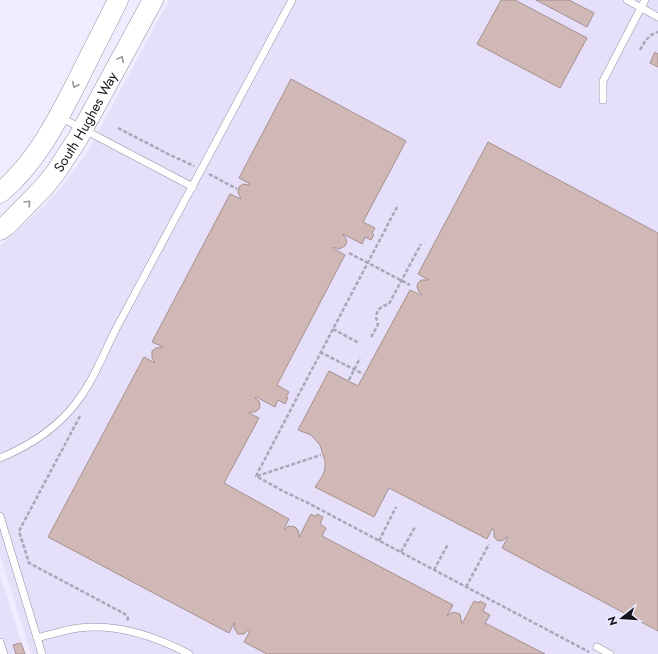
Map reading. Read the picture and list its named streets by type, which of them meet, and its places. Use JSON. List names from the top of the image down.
{
  "streets": {
    "street": ["South Hughes Way"]
  },
  "north": "left"
}
